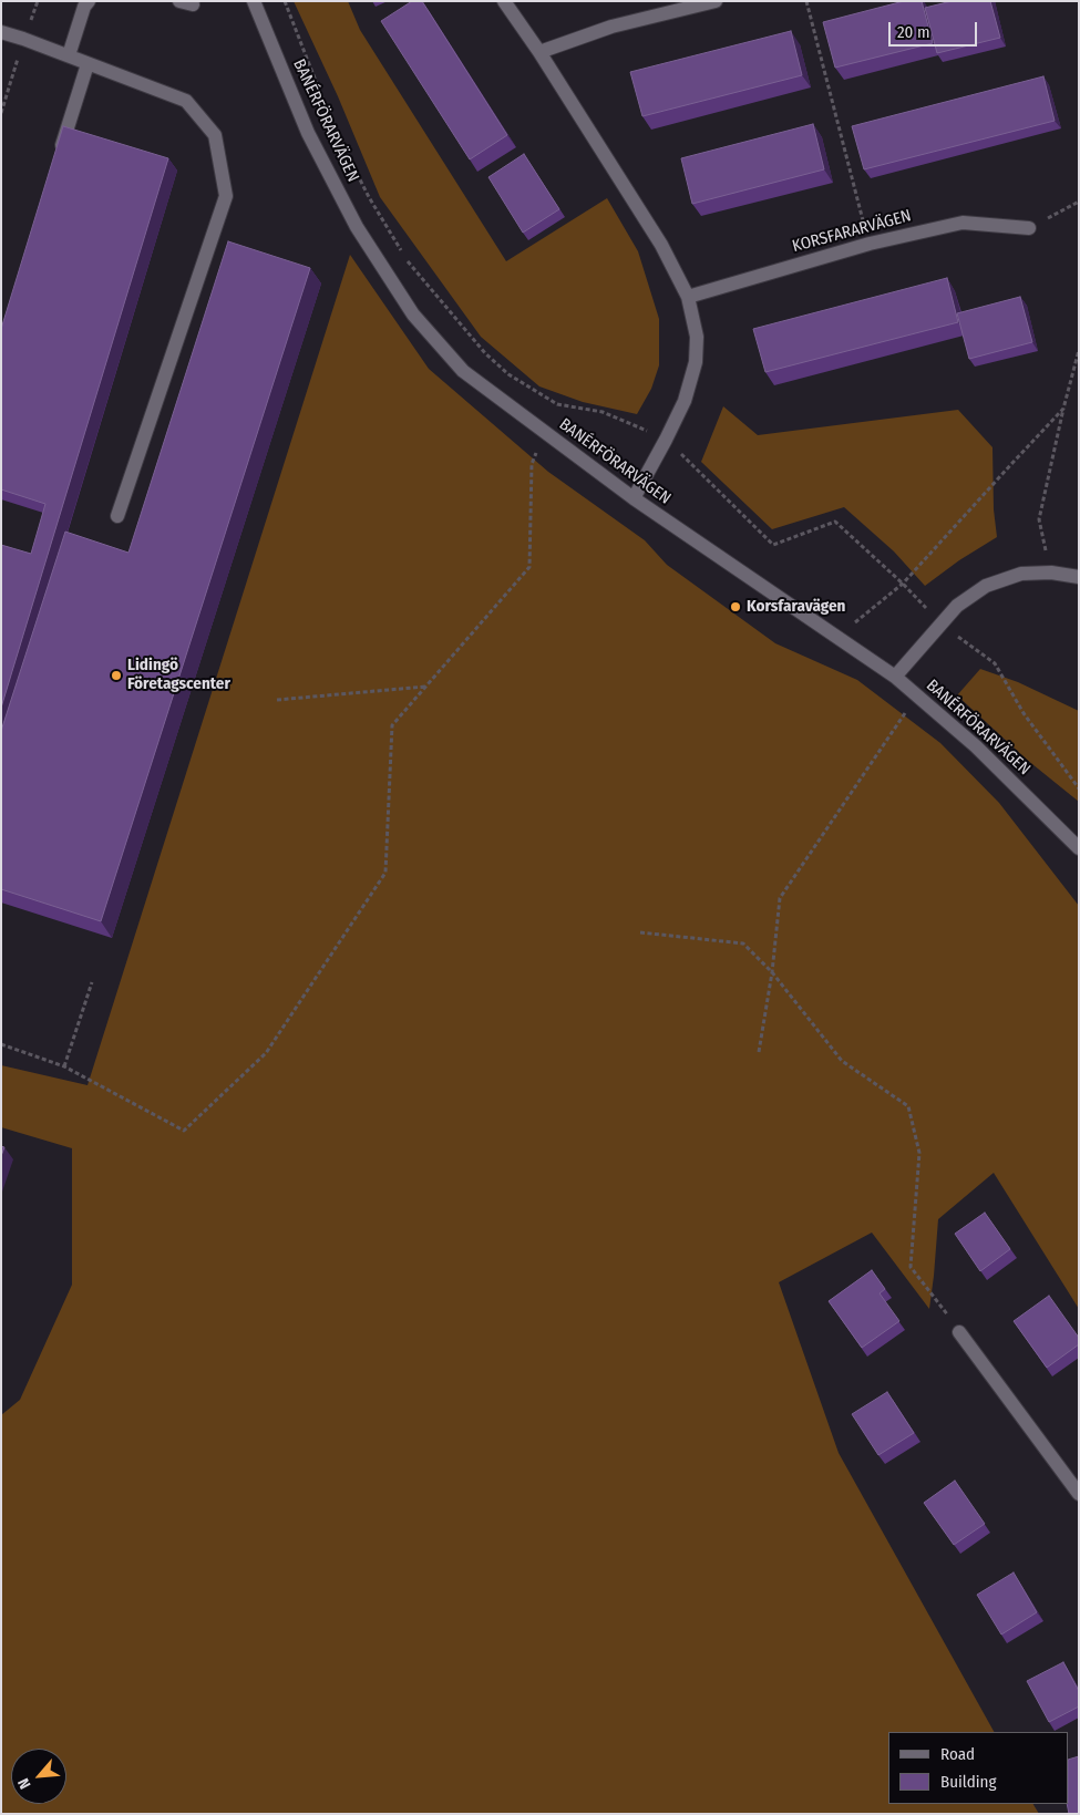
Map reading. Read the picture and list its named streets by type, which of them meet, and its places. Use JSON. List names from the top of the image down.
{
  "streets": {
    "street": ["BANÉRFÖRARVÄGEN", "KORSFARARVÄGEN"]
  },
  "places": ["Korsfaravägen", "Lidingö Företagscenter"],
  "legend": ["Road", "Building"],
  "scale_bar": "20 m",
  "north": "bottom left"
}
